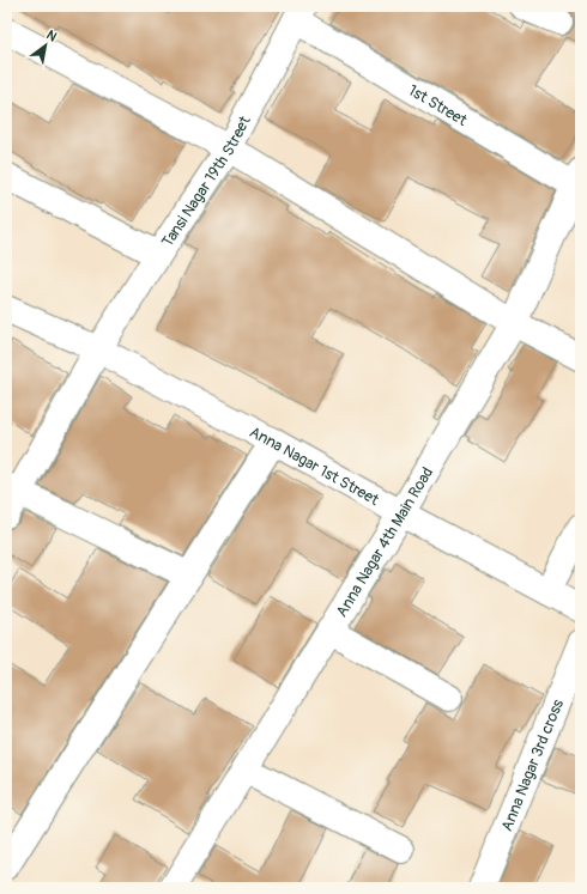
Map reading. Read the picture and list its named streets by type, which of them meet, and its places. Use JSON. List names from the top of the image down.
{
  "streets": {
    "street": [
      "1st Street",
      "Tansi Nagar 19th Street",
      "Anna Nagar 1st Street",
      "Anna Nagar 4th Main Road",
      "Anna Nagar 3rd cross"
    ]
  },
  "crossings": [
    ["1st Street", "Tansi Nagar 19th Street"],
    ["1st Street", "Anna Nagar 4th Main Road"],
    ["Tansi Nagar 19th Street", "Anna Nagar 1st Street"],
    ["Anna Nagar 1st Street", "Anna Nagar 4th Main Road"]
  ],
  "north": "top right"
}
